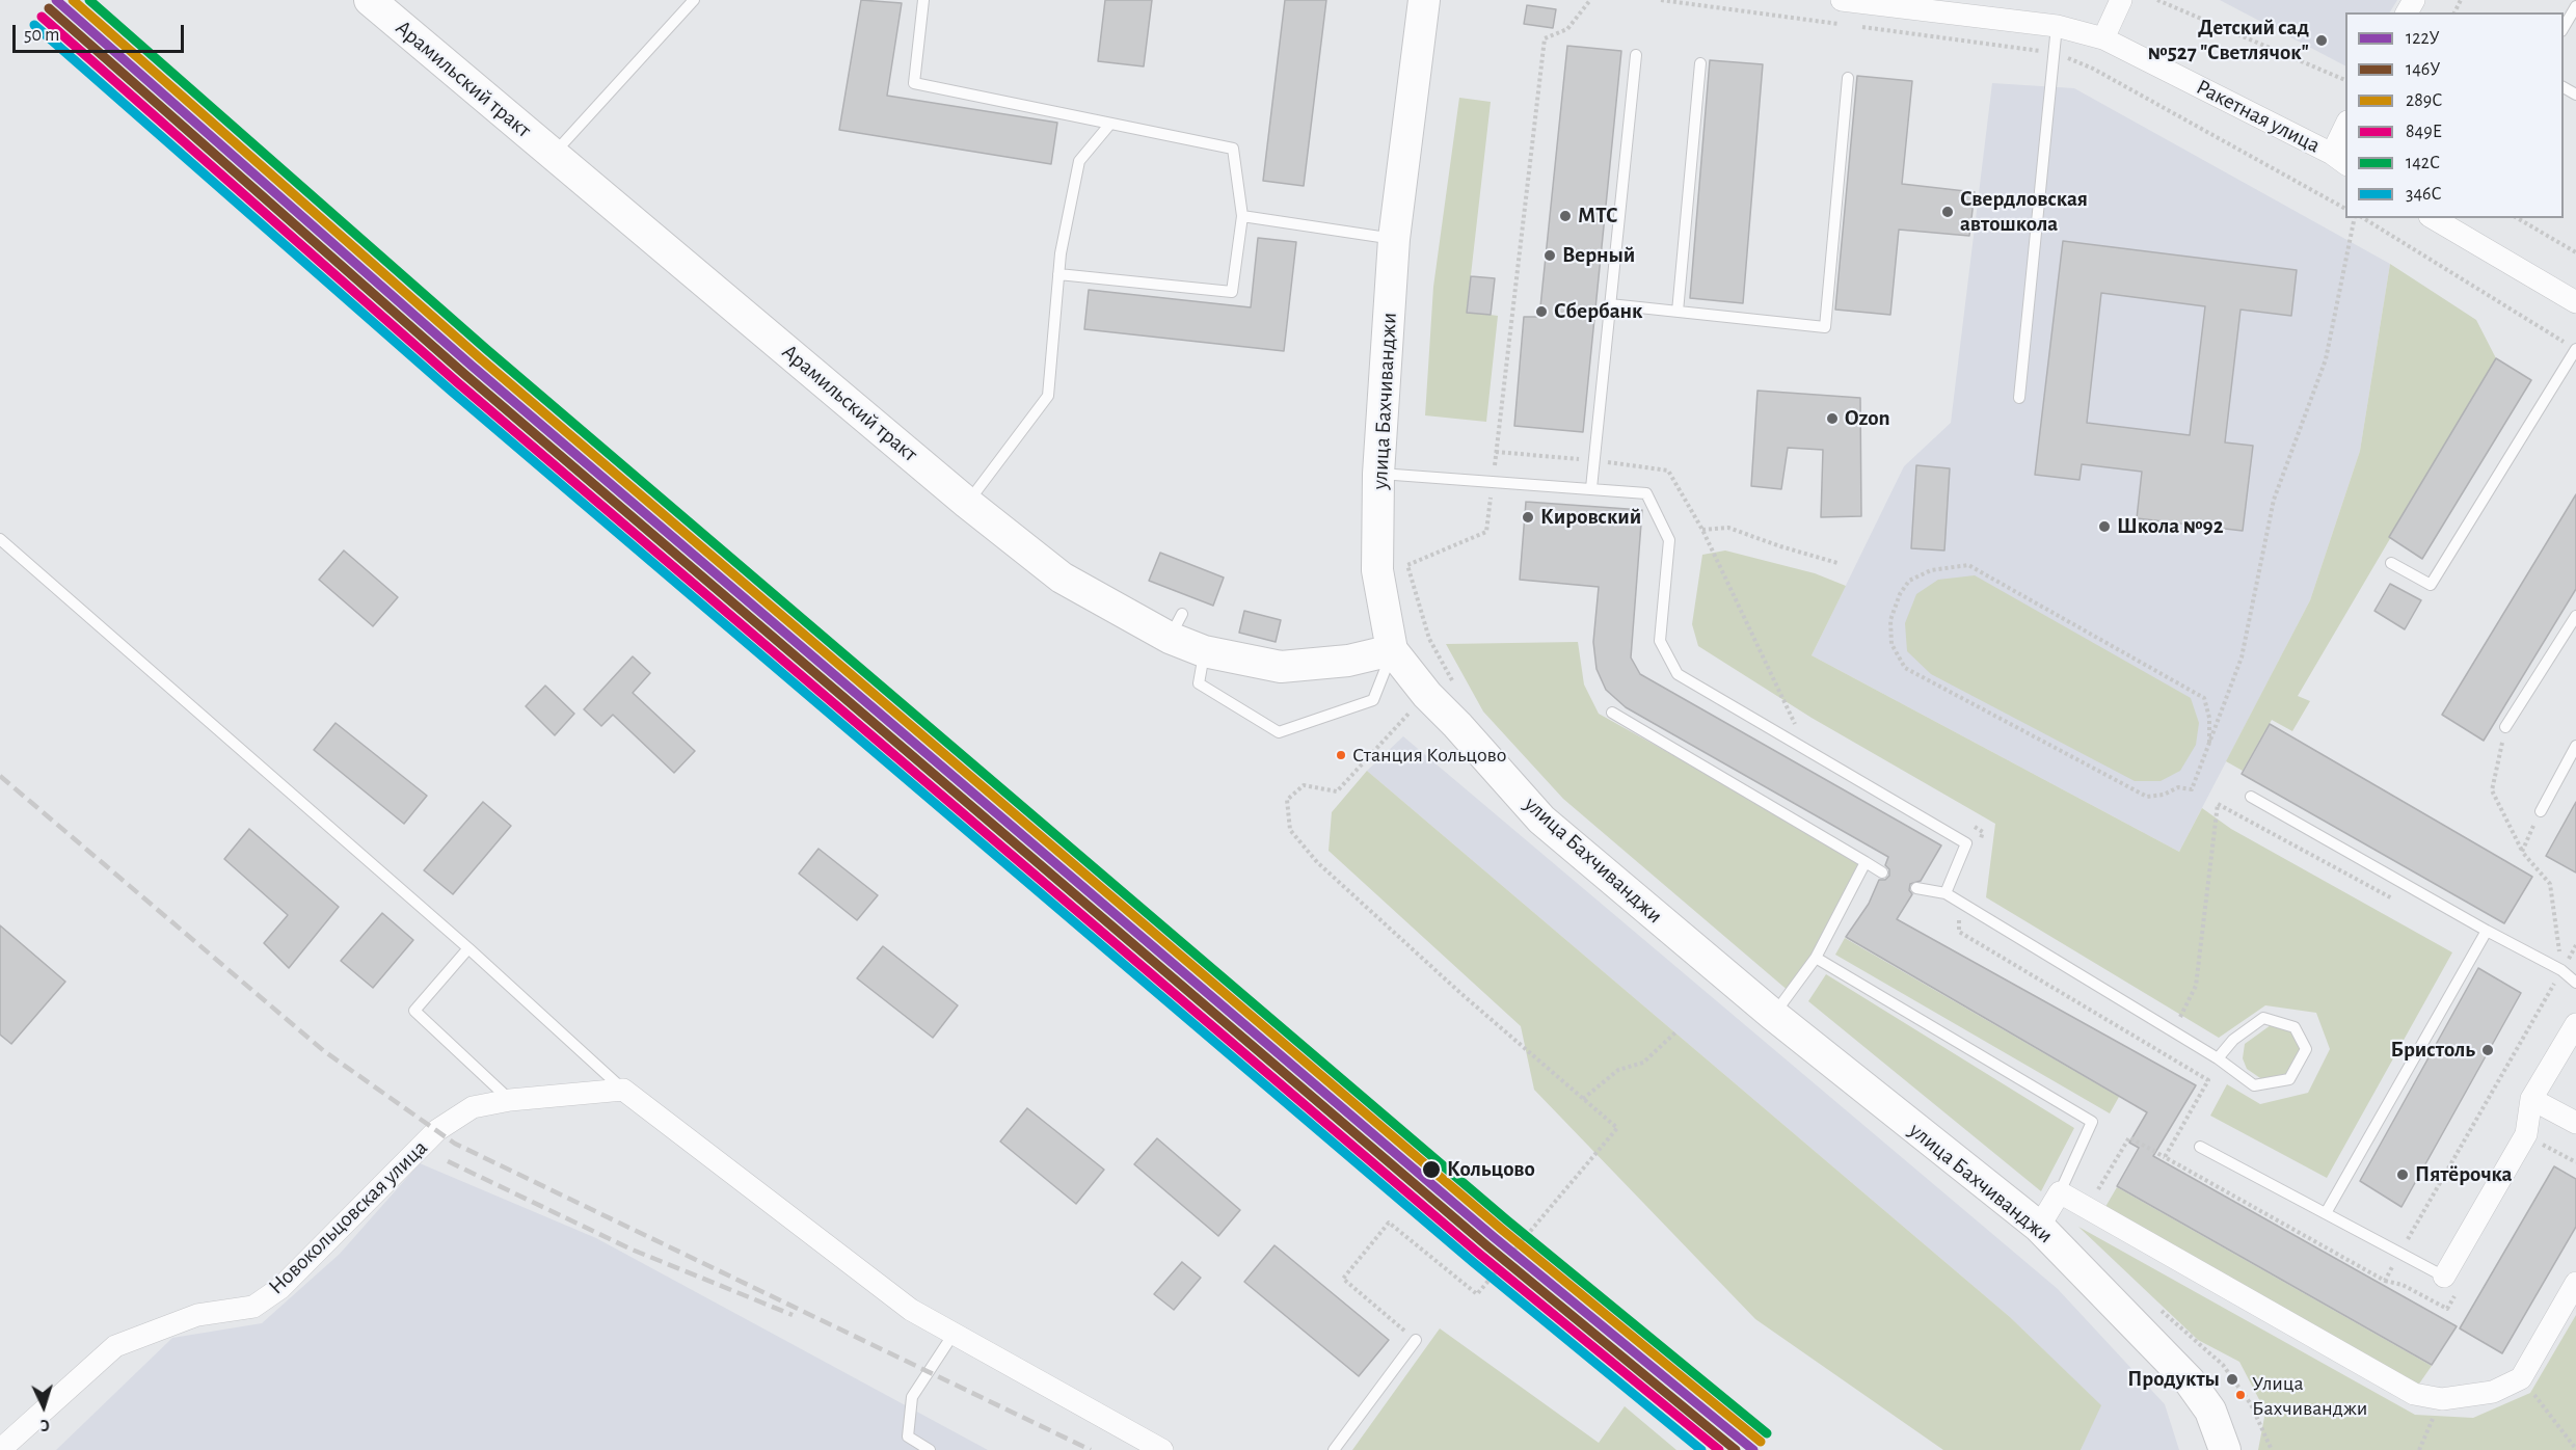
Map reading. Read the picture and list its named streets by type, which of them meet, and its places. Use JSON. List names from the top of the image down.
{
  "streets": {
    "main road": ["Арамильский тракт", "улица Бахчиванджи"],
    "street": ["Ракетная улица", "Новокольцовская улица"]
  },
  "crossings": [
    ["Арамильский тракт", "улица Бахчиванджи"]
  ],
  "places": [
    "Детский сад №527 \"Светлячок\"",
    "Свердловская автошкола",
    "МТС",
    "Верный",
    "Сбербанк",
    "Ozon",
    "Кировский",
    "Школа №92",
    "Станция Кольцово",
    "Бристоль",
    "Кольцово",
    "Пятёрочка",
    "Продукты",
    "Улица Бахчиванджи"
  ],
  "lines": [
    "transit line 122У",
    "transit line 289С",
    "transit line 142С",
    "transit line 146У",
    "transit line 849Е",
    "transit line 346С"
  ],
  "legend": [
    "122У",
    "146У",
    "289С",
    "849Е",
    "142С",
    "346С"
  ],
  "scale_bar": "50 m",
  "north": "bottom"
}
